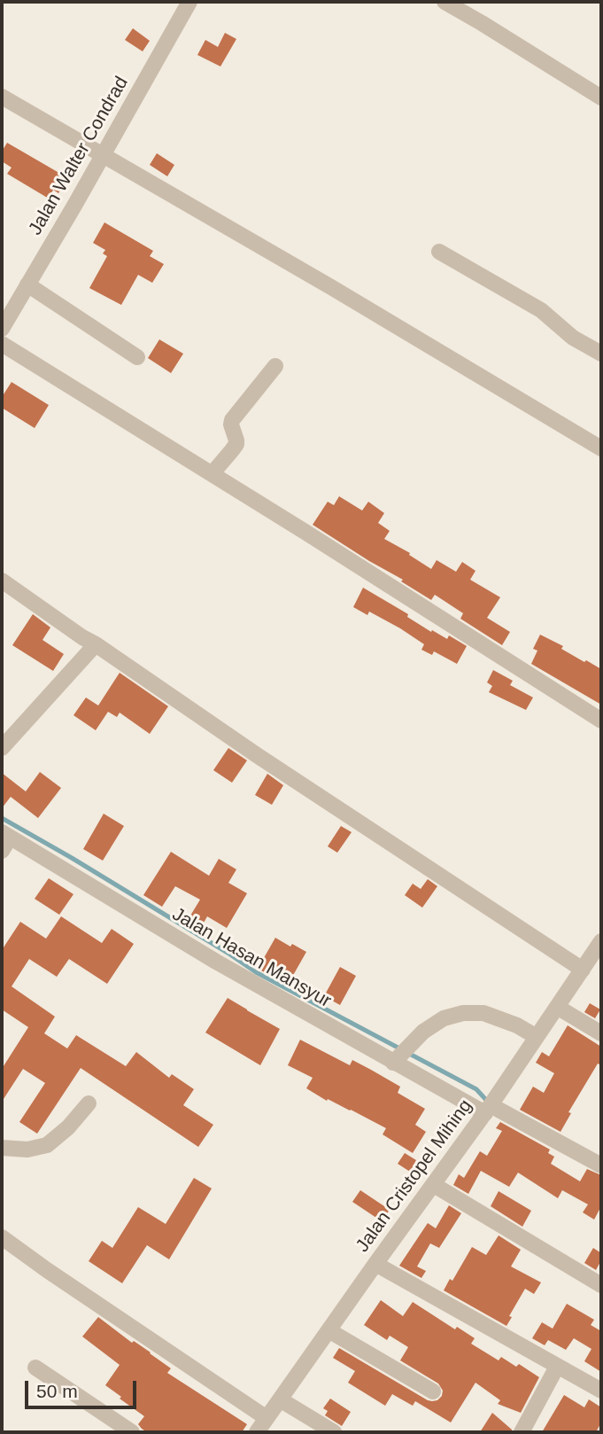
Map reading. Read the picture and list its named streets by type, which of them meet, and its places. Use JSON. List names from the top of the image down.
{
  "streets": {
    "street": ["Jalan Walter Condrad", "Jalan Hasan Mansyur", "Jalan Cristopel Mihing"]
  },
  "crossings": [
    ["Jalan Hasan Mansyur", "Jalan Cristopel Mihing"]
  ],
  "scale_bar": "50 m"
}
